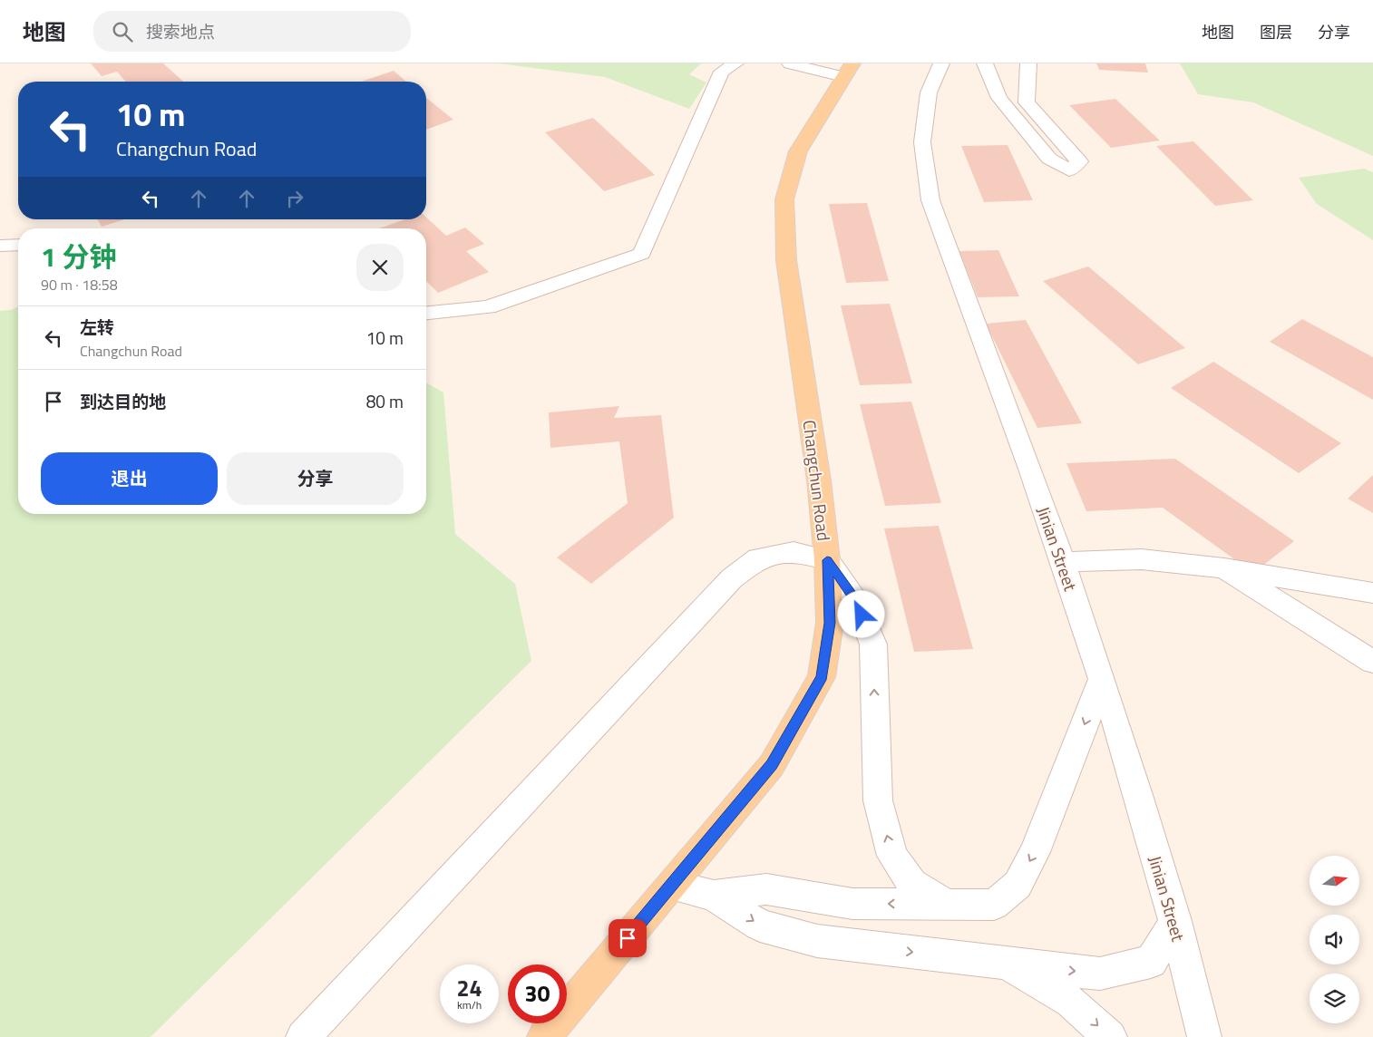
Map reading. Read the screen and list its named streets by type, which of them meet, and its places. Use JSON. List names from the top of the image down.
{
  "streets": {
    "main road": ["Changchun Road"],
    "street": ["Jinian Street"]
  },
  "north": "right",
  "page": {
    "header": "地图",
    "search": "搜索地点",
    "nav": ["地图", "图层", "分享"],
    "turn": ["10 m", "Changchun Road"],
    "heading": ["1 分钟", "90 m · 18:58"],
    "list": [
      {
        "name": "左转",
        "note": "Changchun Road",
        "value": "10 m"
      },
      {
        "name": "到达目的地",
        "value": "80 m"
      }
    ],
    "buttons": ["退出", "分享"],
    "speed": "24 km/h",
    "limit": "30"
  }
}
